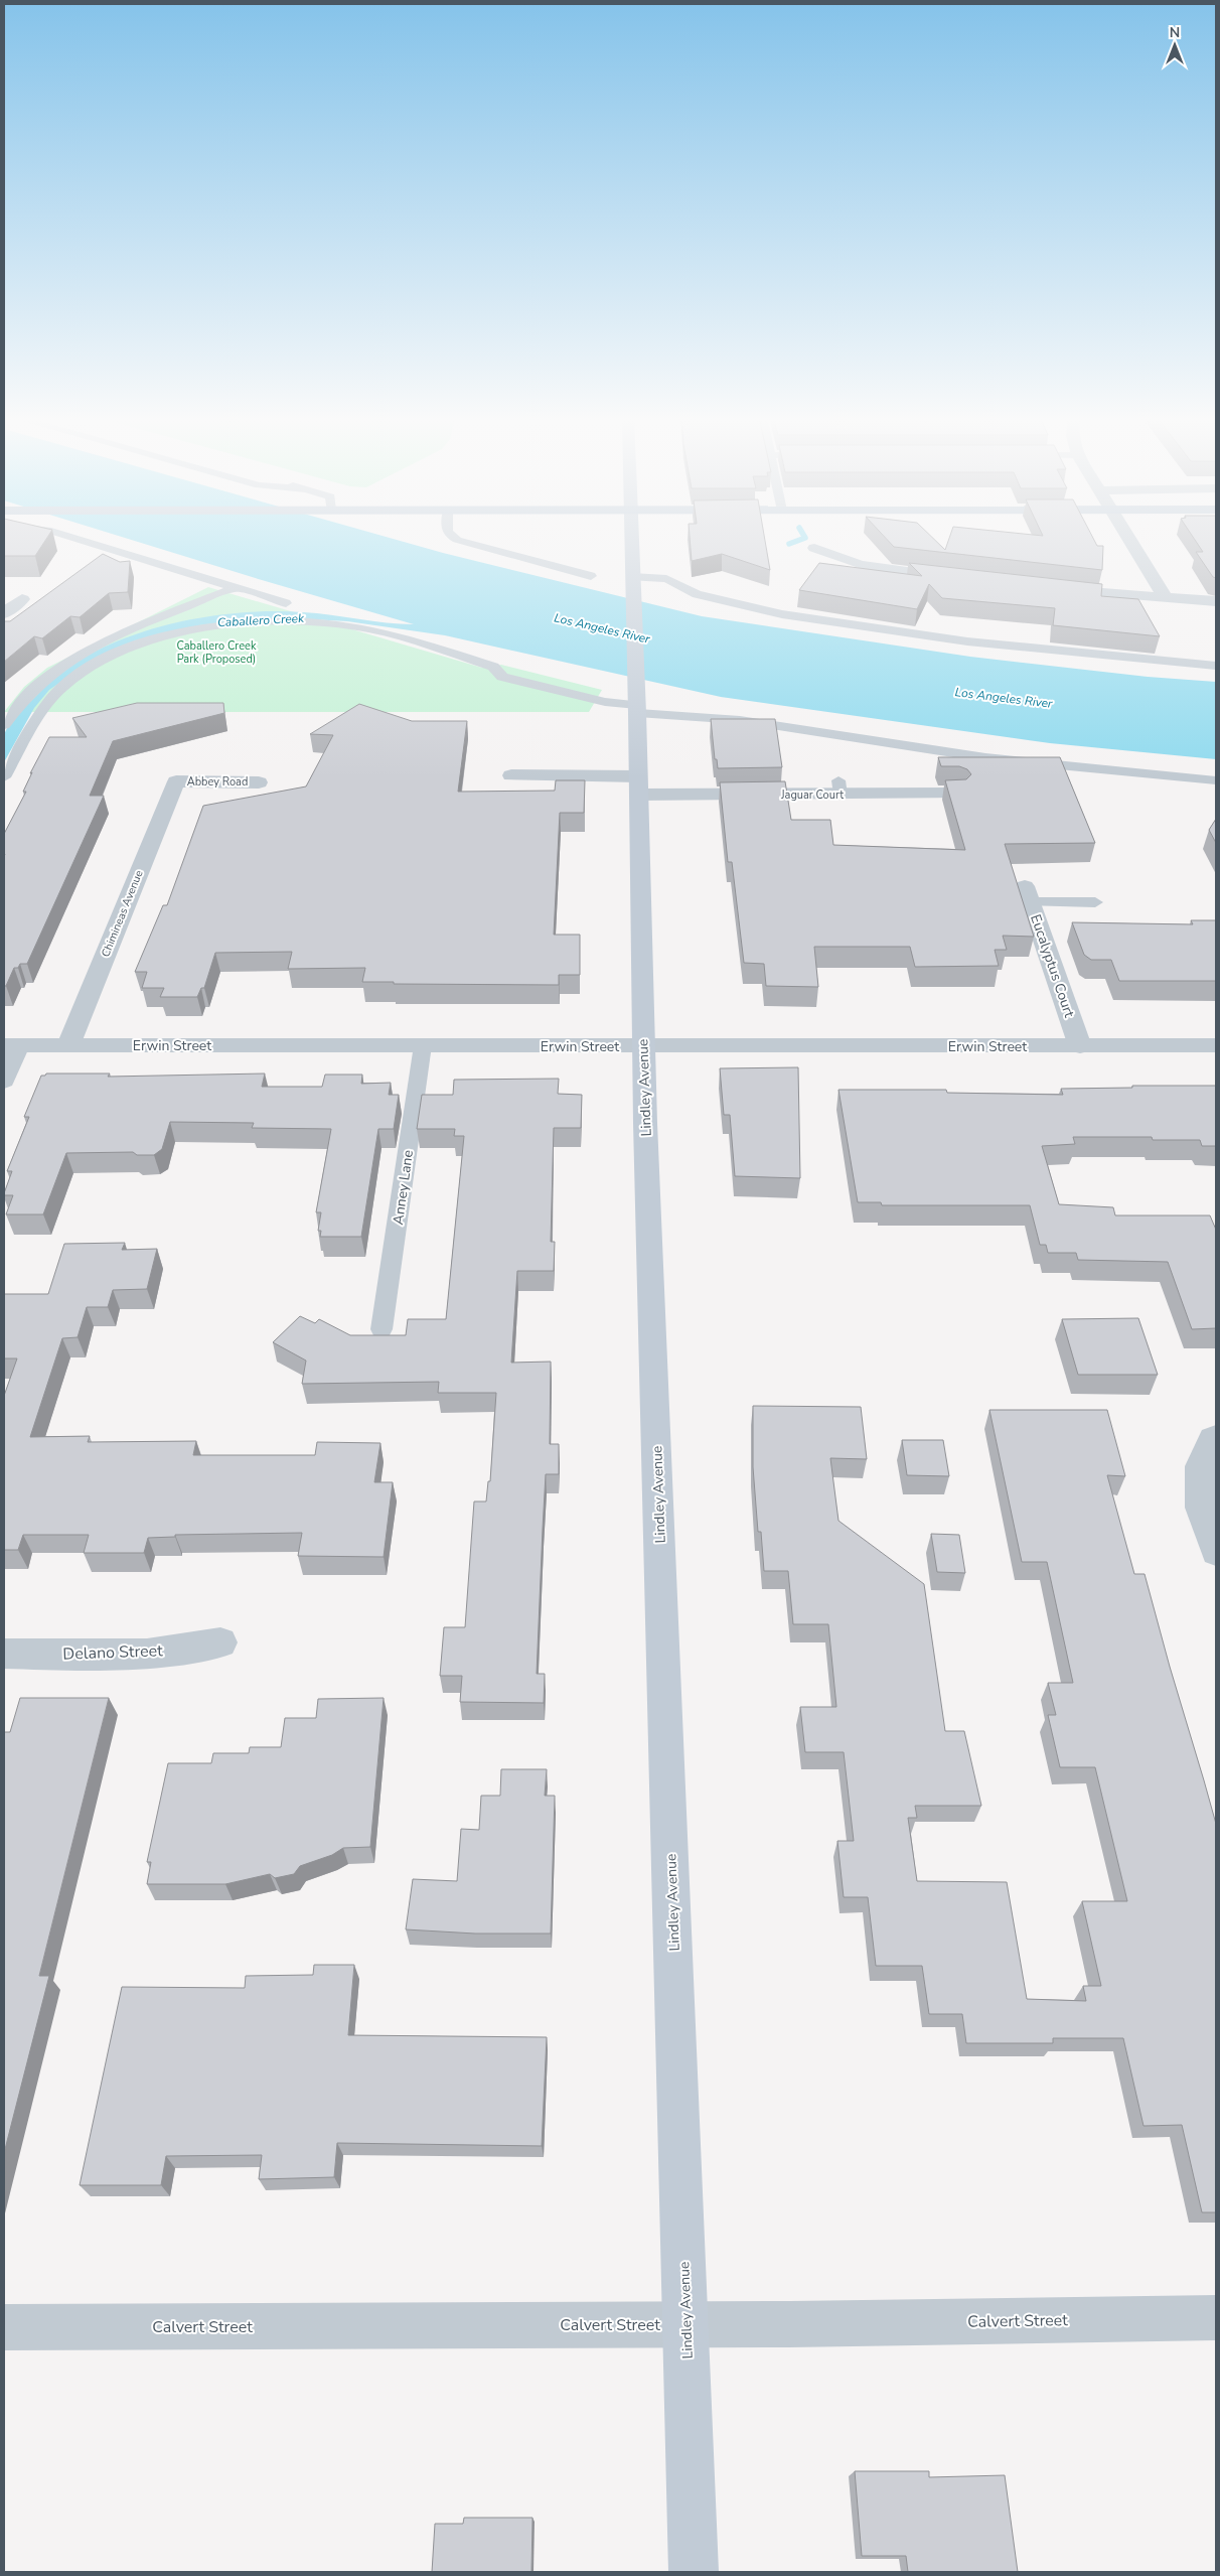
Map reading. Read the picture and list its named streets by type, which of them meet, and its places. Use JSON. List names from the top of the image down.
{
  "streets": {
    "main road": ["Lindley Avenue"],
    "street": [
      "Abbey Road",
      "Jaguar Court",
      "Chimineas Avenue",
      "Eucalyptus Court",
      "Erwin Street",
      "Delano Street",
      "Calvert Street"
    ],
    "lane": ["Anney Lane"]
  },
  "crossings": [
    ["Abbey Road", "Chimineas Avenue"],
    ["Jaguar Court", "Lindley Avenue"],
    ["Chimineas Avenue", "Erwin Street"],
    ["Eucalyptus Court", "Erwin Street"],
    ["Erwin Street", "Lindley Avenue"],
    ["Erwin Street", "Anney Lane"],
    ["Lindley Avenue", "Calvert Street"]
  ],
  "water": ["Caballero Creek", "Los Angeles River"],
  "parks": ["Caballero Creek Park (Proposed)"],
  "north": "top"
}
